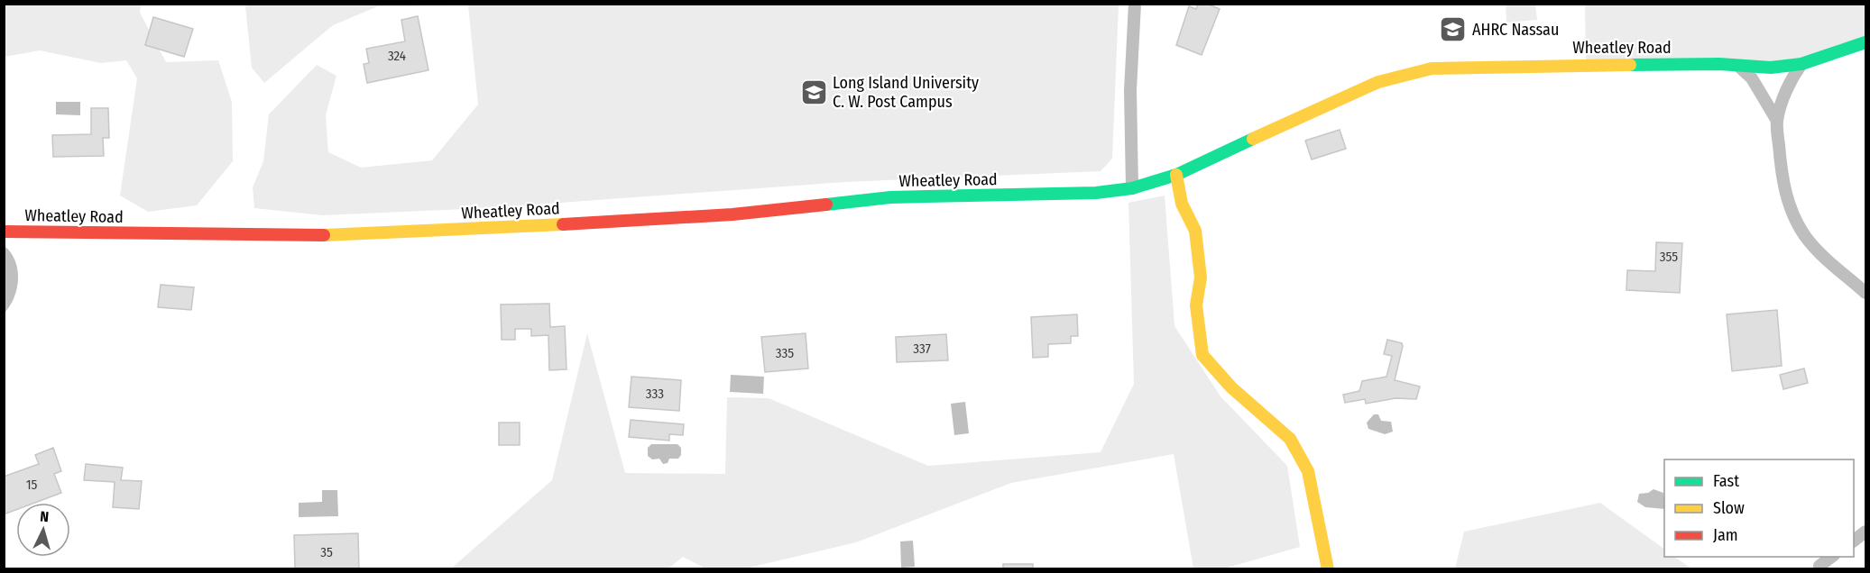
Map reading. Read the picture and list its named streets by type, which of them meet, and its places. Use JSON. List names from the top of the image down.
{
  "streets": {
    "main road": ["Wheatley Road"]
  },
  "places": {
    "school or university": ["AHRC Nassau", "Long Island University C. W. Post Campus"]
  },
  "house_numbers": [
    "324",
    "355",
    "337",
    "335",
    "333",
    "15",
    "35"
  ],
  "legend": ["Fast", "Slow", "Jam"],
  "north": "top"
}
